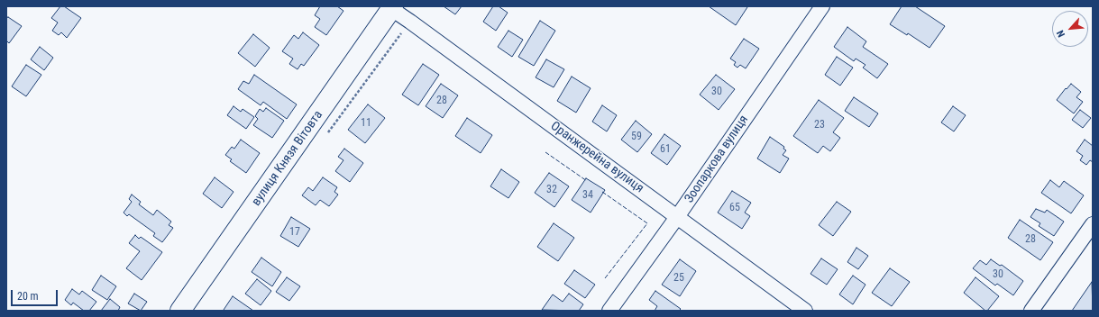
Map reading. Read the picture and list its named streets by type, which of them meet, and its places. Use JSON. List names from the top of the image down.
{
  "streets": {
    "main road": ["вулиця Князя Вітовта"],
    "street": ["Оранжерейна вулиця", "Зоопаркова вулиця"]
  },
  "crossings": [
    ["Оранжерейна вулиця", "вулиця Князя Вітовта"],
    ["Оранжерейна вулиця", "Зоопаркова вулиця"]
  ],
  "house_numbers": [
    "30",
    "28",
    "11",
    "23",
    "59",
    "61",
    "32",
    "34",
    "65",
    "17",
    "28",
    "30",
    "25"
  ],
  "scale_bar": "20 m",
  "north": "bottom left"
}
